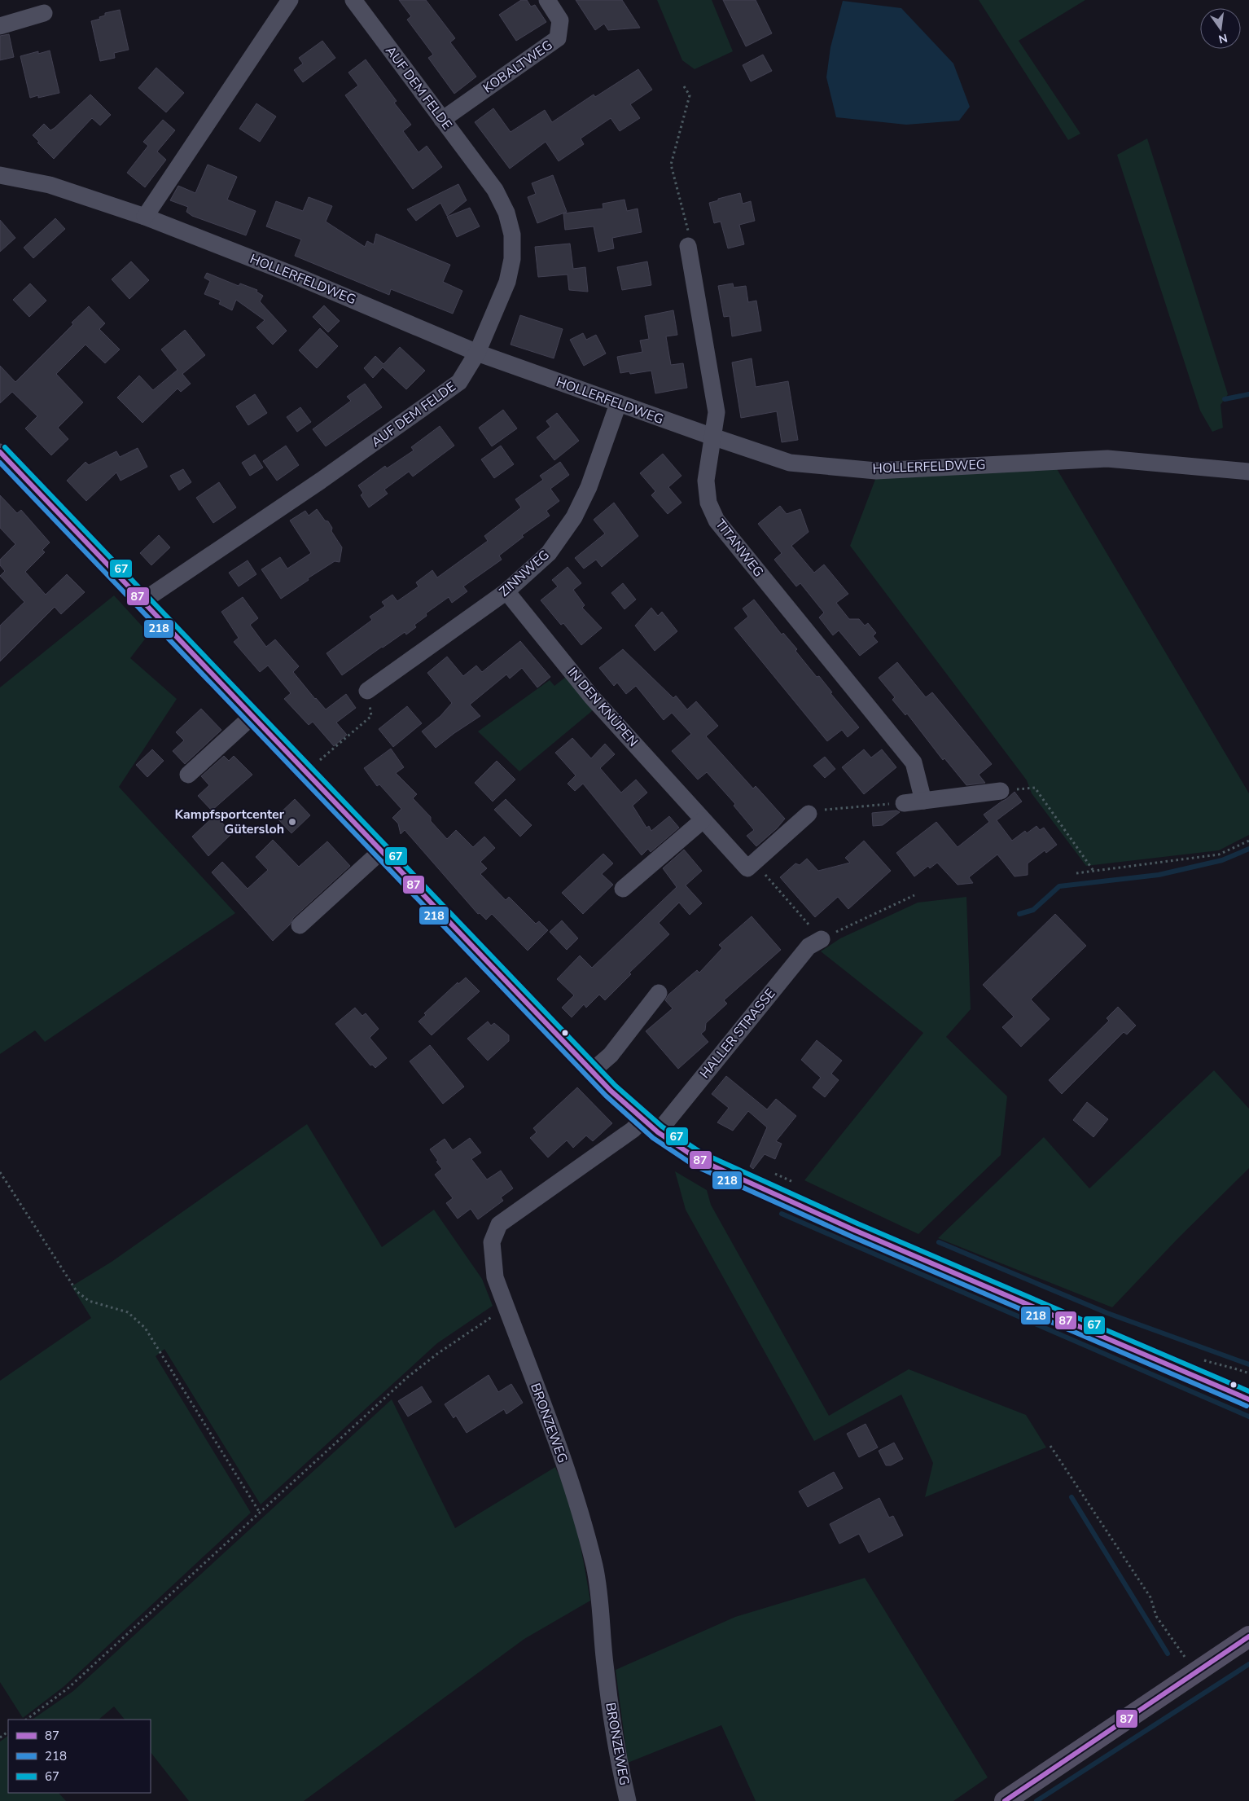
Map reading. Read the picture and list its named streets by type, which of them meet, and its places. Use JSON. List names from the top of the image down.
{
  "streets": {
    "street": [
      "KOBALTWEG",
      "AUF DEM FELDE",
      "HOLLERFELDWEG",
      "TITANWEG",
      "ZINNWEG",
      "IN DEN KNÜPEN",
      "HALLER STRASSE",
      "BRONZEWEG"
    ]
  },
  "crossings": [
    ["KOBALTWEG", "AUF DEM FELDE"],
    ["AUF DEM FELDE", "HOLLERFELDWEG"],
    ["HOLLERFELDWEG", "TITANWEG"],
    ["HOLLERFELDWEG", "ZINNWEG"],
    ["ZINNWEG", "IN DEN KNÜPEN"]
  ],
  "places": ["Kampfsportcenter Gütersloh"],
  "lines": ["transit line 67", "transit line 87", "transit line 218"],
  "legend": ["87", "218", "67"],
  "north": "bottom"
}
